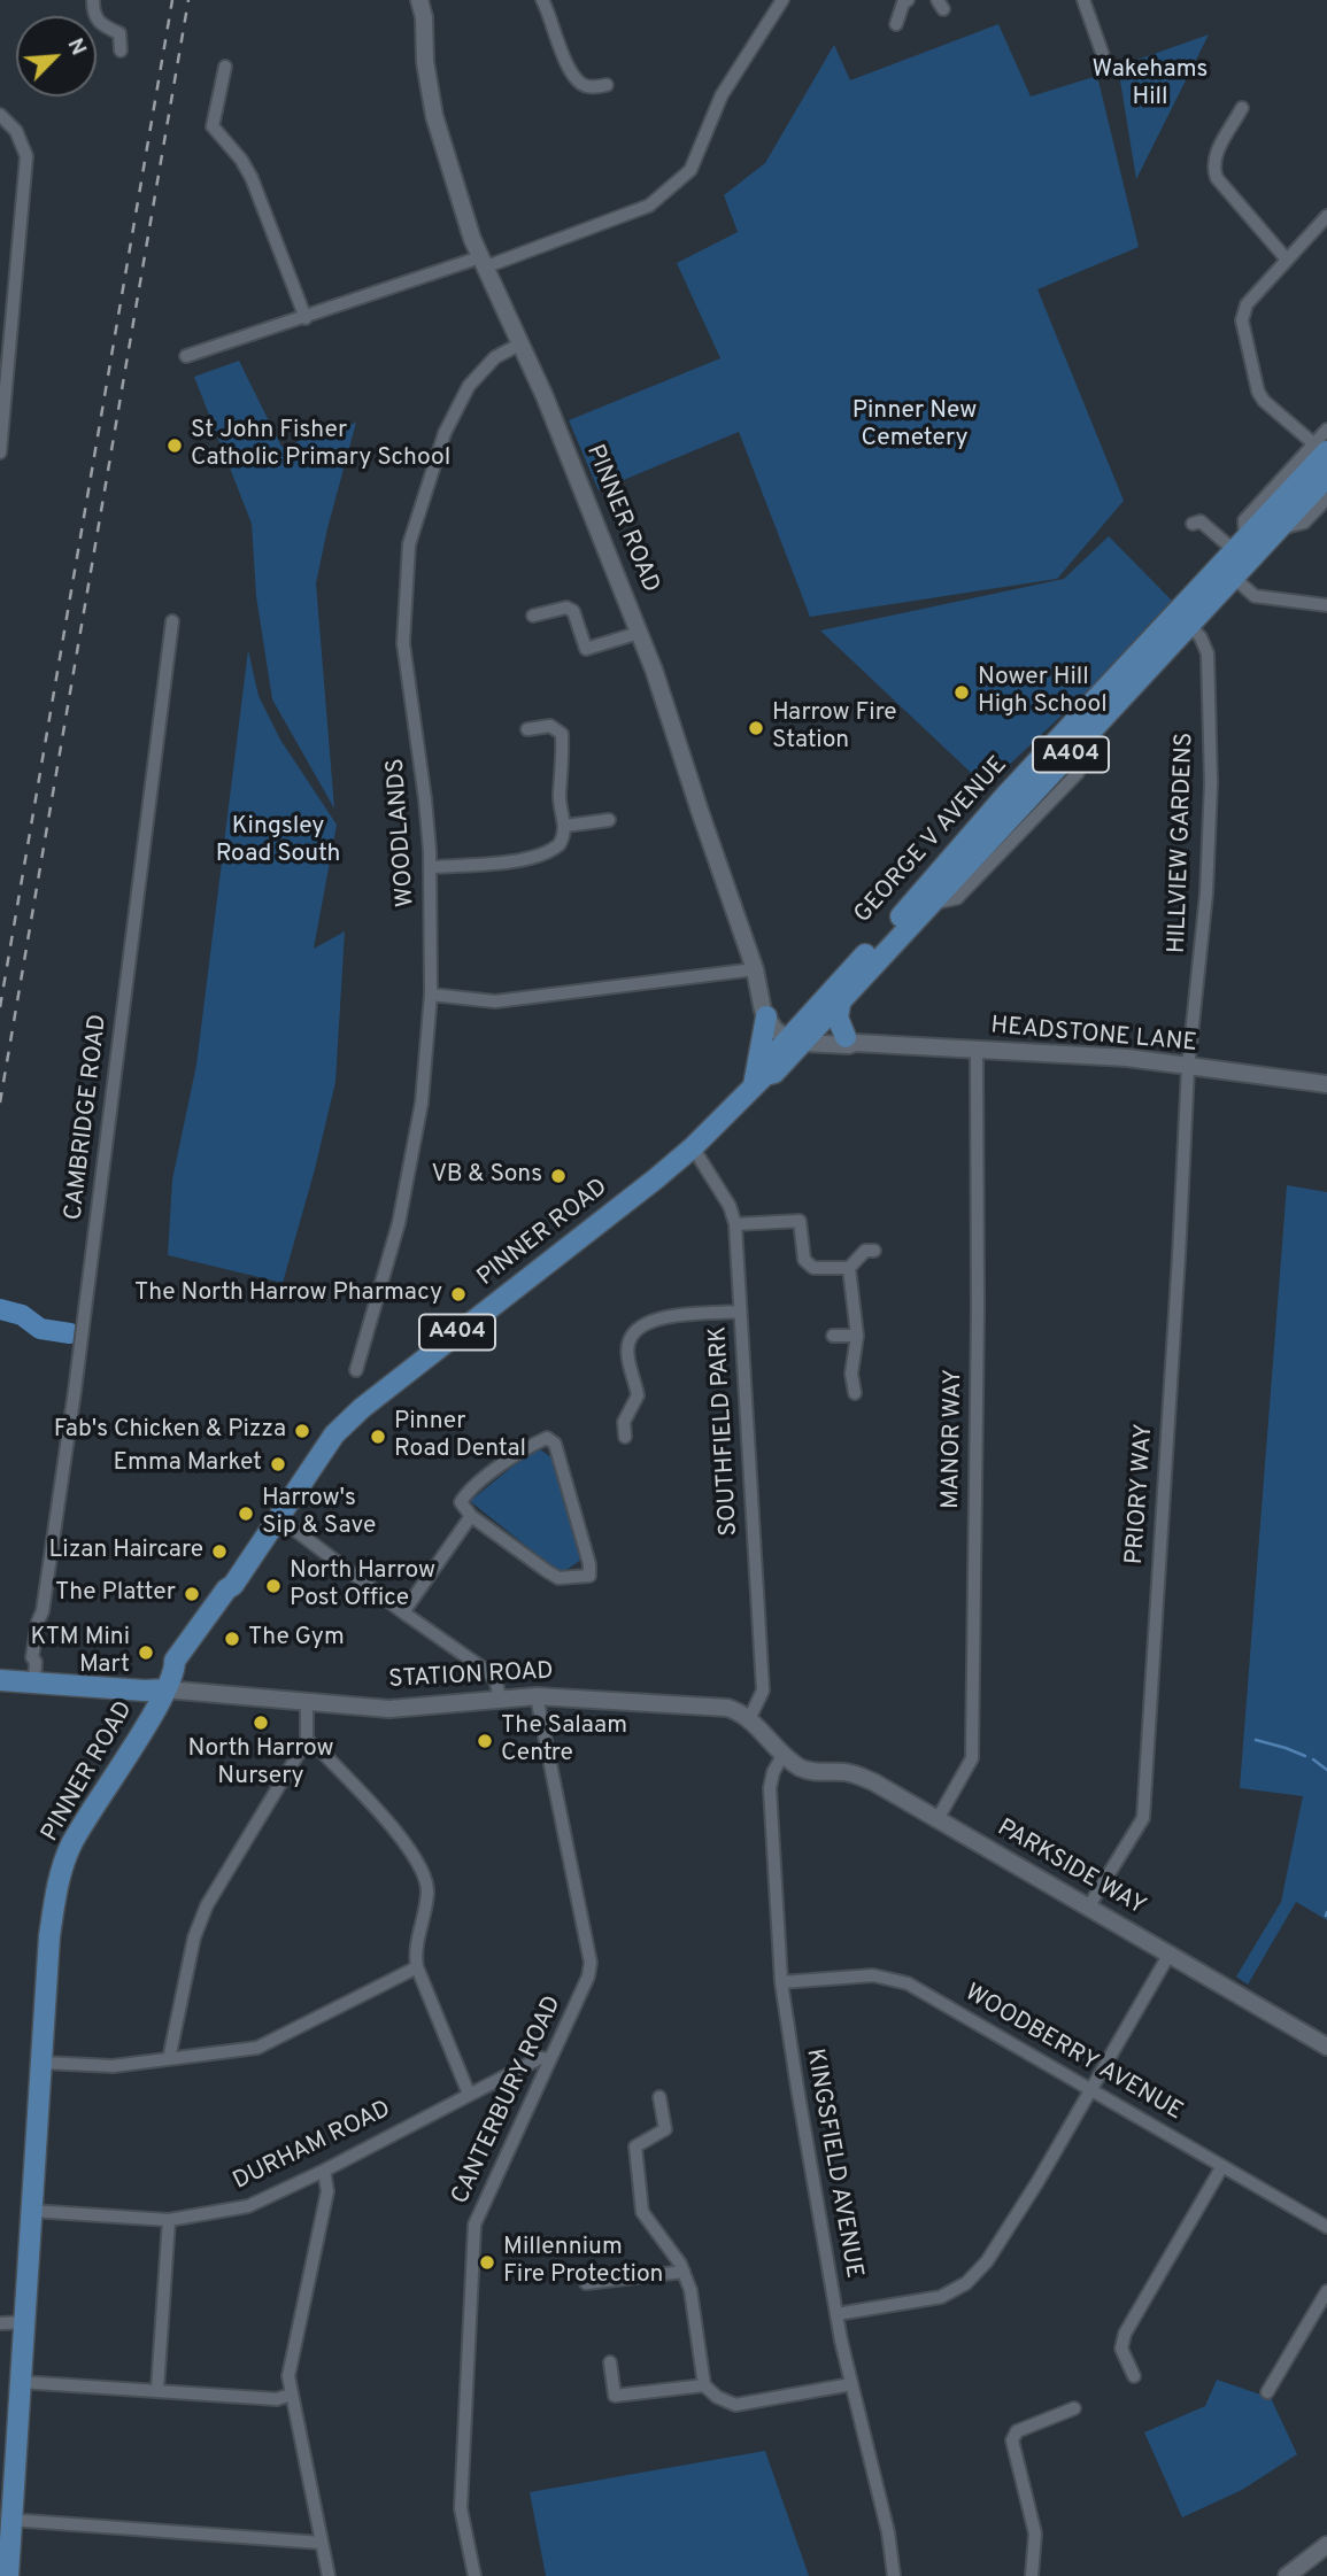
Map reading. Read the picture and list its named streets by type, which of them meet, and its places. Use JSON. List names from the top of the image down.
{
  "streets": {
    "main road": [
      "PINNER ROAD",
      "A404",
      "GEORGE V AVENUE",
      "STATION ROAD"
    ],
    "street": [
      "WOODLANDS",
      "HILLVIEW GARDENS",
      "HEADSTONE LANE",
      "CAMBRIDGE ROAD",
      "SOUTHFIELD PARK",
      "MANOR WAY",
      "PRIORY WAY",
      "PARKSIDE WAY",
      "WOODBERRY AVENUE",
      "CANTERBURY ROAD",
      "DURHAM ROAD",
      "KINGSFIELD AVENUE"
    ]
  },
  "crossings": [
    ["PINNER ROAD", "WOODLANDS"],
    ["PINNER ROAD", "GEORGE V AVENUE"],
    ["PINNER ROAD", "HEADSTONE LANE"],
    ["PINNER ROAD", "SOUTHFIELD PARK"],
    ["PINNER ROAD", "STATION ROAD"],
    ["PINNER ROAD", "DURHAM ROAD"],
    ["GEORGE V AVENUE", "HILLVIEW GARDENS"],
    ["GEORGE V AVENUE", "HEADSTONE LANE"],
    ["HILLVIEW GARDENS", "HEADSTONE LANE"],
    ["HILLVIEW GARDENS", "PRIORY WAY"],
    ["HEADSTONE LANE", "MANOR WAY"],
    ["HEADSTONE LANE", "PRIORY WAY"],
    ["CAMBRIDGE ROAD", "STATION ROAD"],
    ["SOUTHFIELD PARK", "STATION ROAD"],
    ["MANOR WAY", "PARKSIDE WAY"],
    ["PRIORY WAY", "PARKSIDE WAY"],
    ["STATION ROAD", "PARKSIDE WAY"],
    ["STATION ROAD", "CANTERBURY ROAD"],
    ["STATION ROAD", "KINGSFIELD AVENUE"],
    ["PARKSIDE WAY", "KINGSFIELD AVENUE"],
    ["WOODBERRY AVENUE", "KINGSFIELD AVENUE"],
    ["CANTERBURY ROAD", "DURHAM ROAD"]
  ],
  "parks": ["Wakehams Hill", "Pinner New Cemetery", "Kingsley Road South"],
  "places": [
    "St John Fisher Catholic Primary School",
    "Nower Hill High School",
    "Harrow Fire Station",
    "VB & Sons",
    "The North Harrow Pharmacy",
    "Fab's Chicken & Pizza",
    "Pinner Road Dental",
    "Emma Market",
    "Harrow's Sip & Save",
    "Lizan Haircare",
    "North Harrow Post Office",
    "The Platter",
    "The Gym",
    "KTM Mini Mart",
    "North Harrow Nursery",
    "The Salaam Centre",
    "Millennium Fire Protection"
  ],
  "north": "top right"
}
